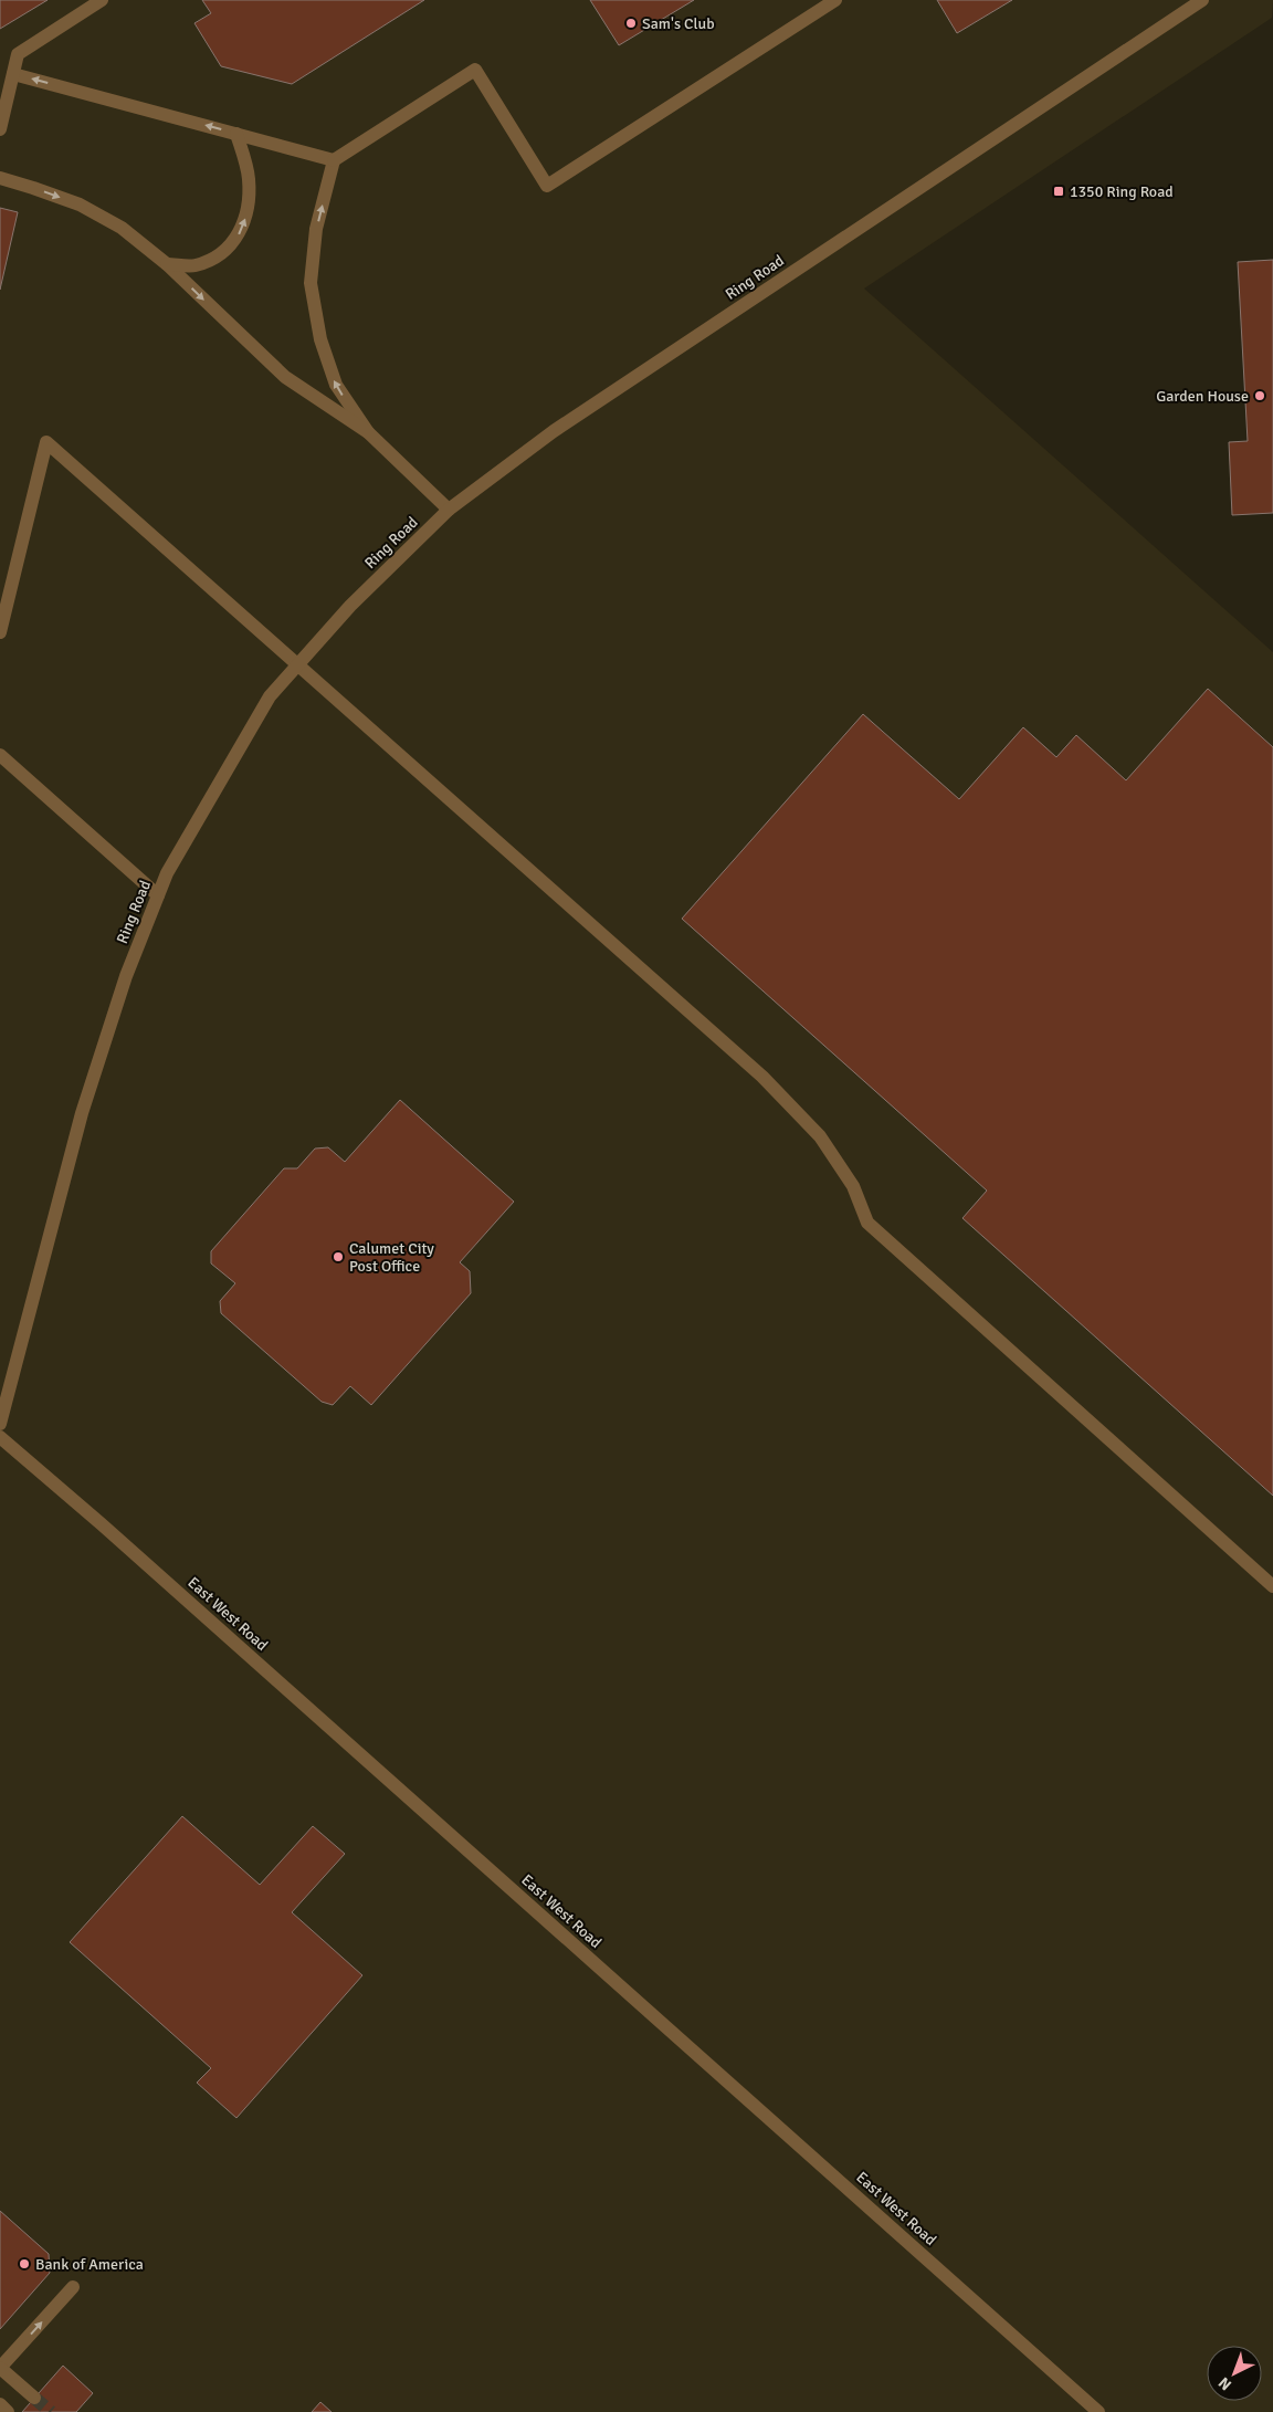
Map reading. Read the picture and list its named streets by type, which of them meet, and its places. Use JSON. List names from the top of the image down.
{
  "streets": {
    "street": ["Ring Road", "East West Road"]
  },
  "places": {
    "other": [
      "Sam's Club",
      "Garden House",
      "Calumet City Post Office",
      "Bank of America"
    ],
    "transit": ["1350 Ring Road"]
  },
  "north": "bottom left"
}
